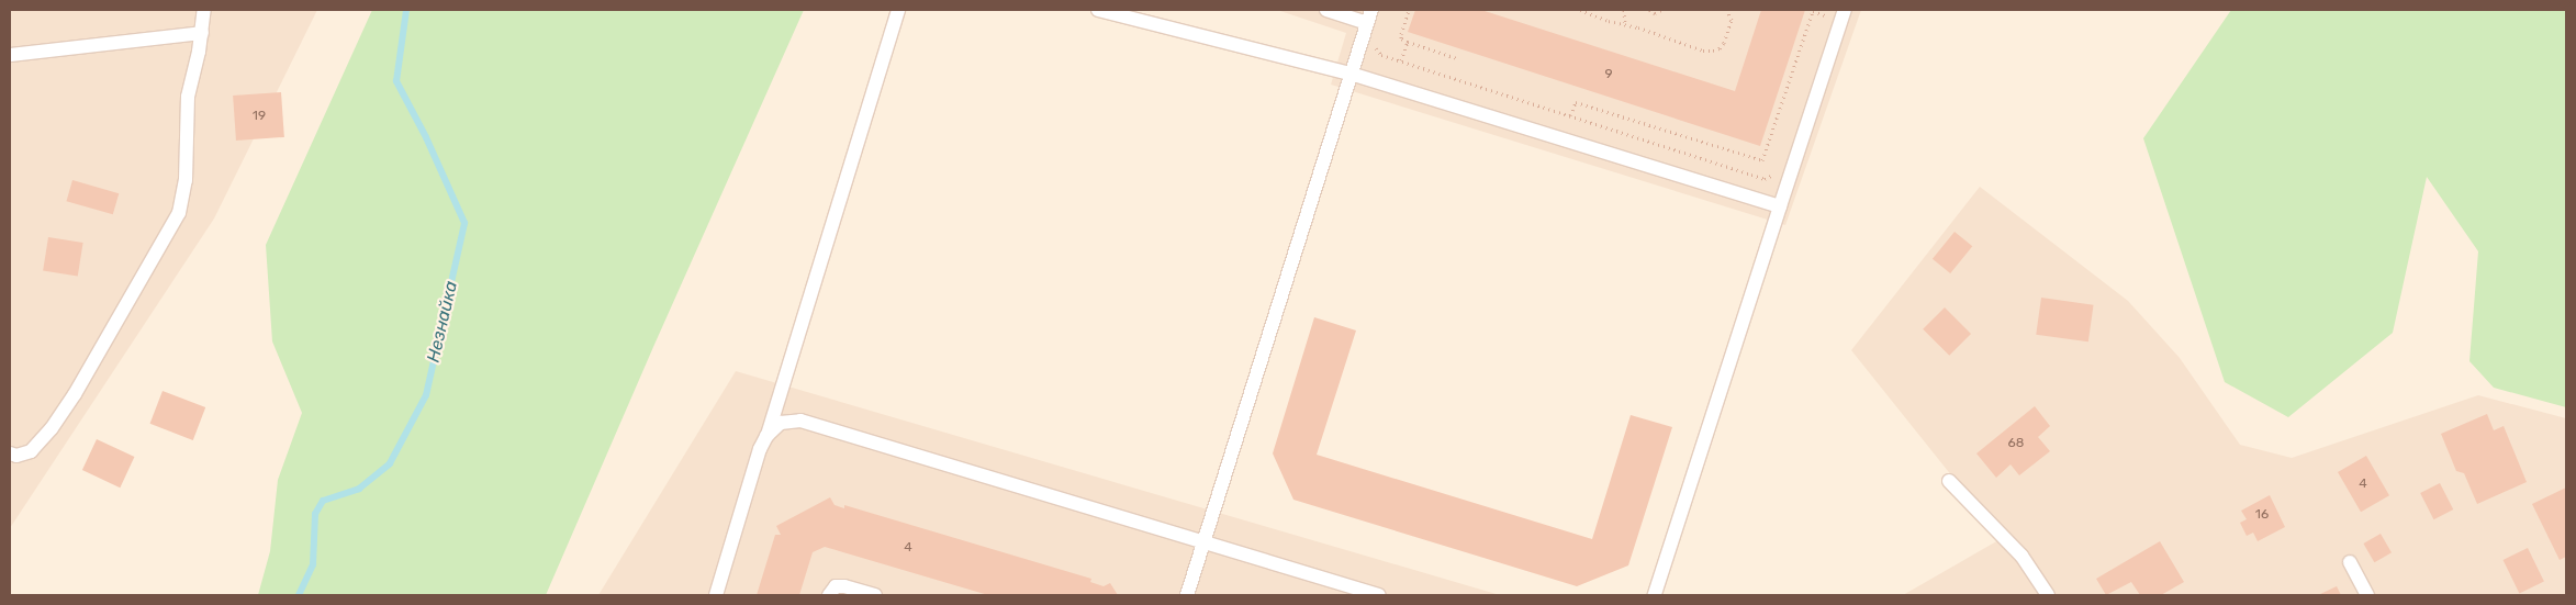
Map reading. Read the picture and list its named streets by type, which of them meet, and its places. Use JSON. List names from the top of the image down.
{
  "water": ["Незнайка"],
  "house_numbers": [
    "9",
    "19",
    "68",
    "4",
    "16",
    "4"
  ]
}
